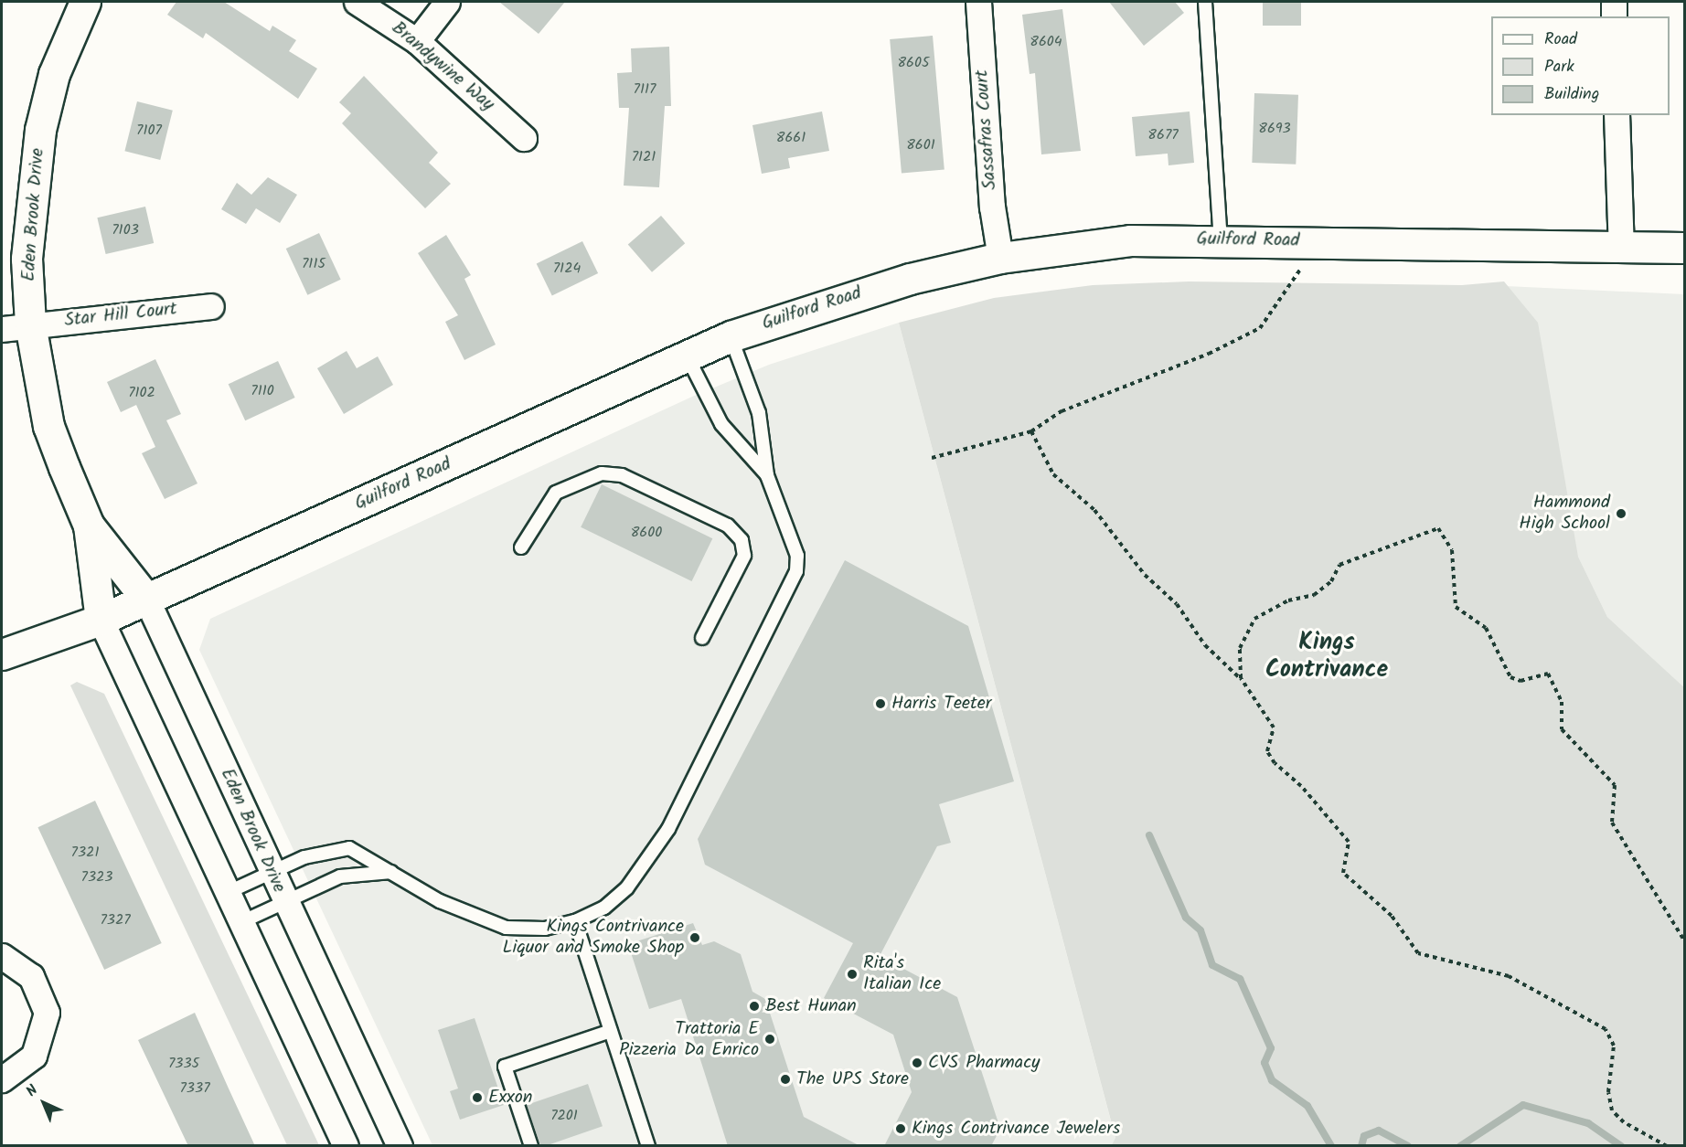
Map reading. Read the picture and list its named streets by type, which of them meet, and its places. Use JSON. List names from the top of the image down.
{
  "streets": {
    "street": [
      "Brandywine Way",
      "Sassafras Court",
      "Eden Brook Drive",
      "Guilford Road",
      "Star Hill Court"
    ]
  },
  "crossings": [
    ["Sassafras Court", "Guilford Road"],
    ["Eden Brook Drive", "Guilford Road"],
    ["Eden Brook Drive", "Star Hill Court"]
  ],
  "districts": ["Kings Contrivance"],
  "places": [
    "Hammond High School",
    "Harris Teeter",
    "Kings Contrivance Liquor and Smoke Shop",
    "Rita's Italian Ice",
    "Best Hunan",
    "Trattoria E Pizzeria Da Enrico",
    "CVS Pharmacy",
    "The UPS Store",
    "Exxon",
    "Kings Contrivance Jewelers"
  ],
  "house_numbers": [
    "8604",
    "8605",
    "7117",
    "8693",
    "7107",
    "8677",
    "8661",
    "8601",
    "7121",
    "7103",
    "7115",
    "7124",
    "7110",
    "7102",
    "8600",
    "7321",
    "7323",
    "7327",
    "7335",
    "7337",
    "7201"
  ],
  "legend": ["Road", "Park", "Building"],
  "north": "top left"
}
